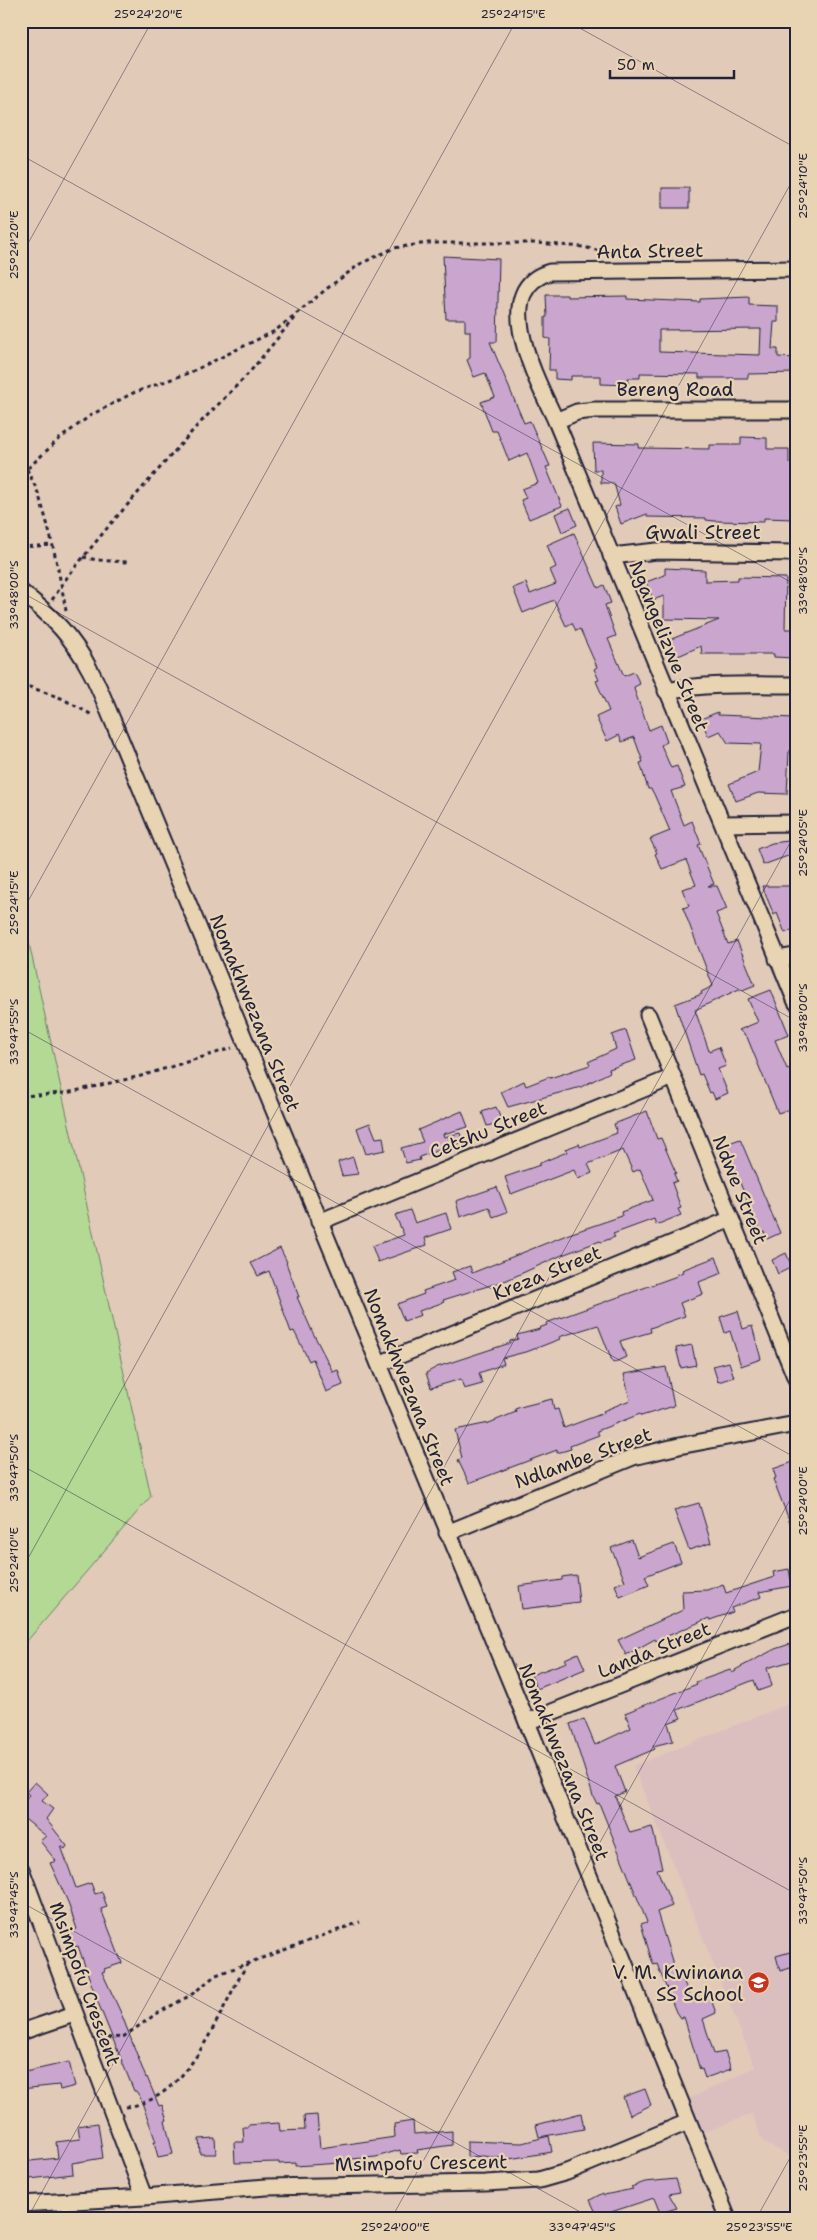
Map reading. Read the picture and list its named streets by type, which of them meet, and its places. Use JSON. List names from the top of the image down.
{
  "streets": {
    "street": [
      "Anta Street",
      "Bereng Road",
      "Gwali Street",
      "Ngangelizwe Street",
      "Nomakhwezana Street",
      "Cetshu Street",
      "Ndwe Street",
      "Kreza Street",
      "Ndlambe Street",
      "Landa Street",
      "Msimpofu Crescent"
    ]
  },
  "crossings": [
    ["Anta Street", "Ngangelizwe Street"],
    ["Bereng Road", "Ngangelizwe Street"],
    ["Gwali Street", "Ngangelizwe Street"],
    ["Nomakhwezana Street", "Cetshu Street"],
    ["Nomakhwezana Street", "Kreza Street"],
    ["Nomakhwezana Street", "Ndlambe Street"],
    ["Nomakhwezana Street", "Landa Street"],
    ["Nomakhwezana Street", "Msimpofu Crescent"],
    ["Cetshu Street", "Ndwe Street"],
    ["Ndwe Street", "Kreza Street"]
  ],
  "places": {
    "school or university": ["V. M. Kwinana SS School"]
  },
  "scale_bar": "50 m",
  "coordinates": [
    "25°24'20\"E",
    "25°24'15\"E",
    "25°24'10\"E",
    "33°48'05\"S",
    "33°48'00\"S",
    "25°24'05\"E",
    "33°47'55\"S",
    "33°47'50\"S",
    "25°24'00\"E",
    "33°47'45\"S",
    "25°23'55\"E"
  ]
}
